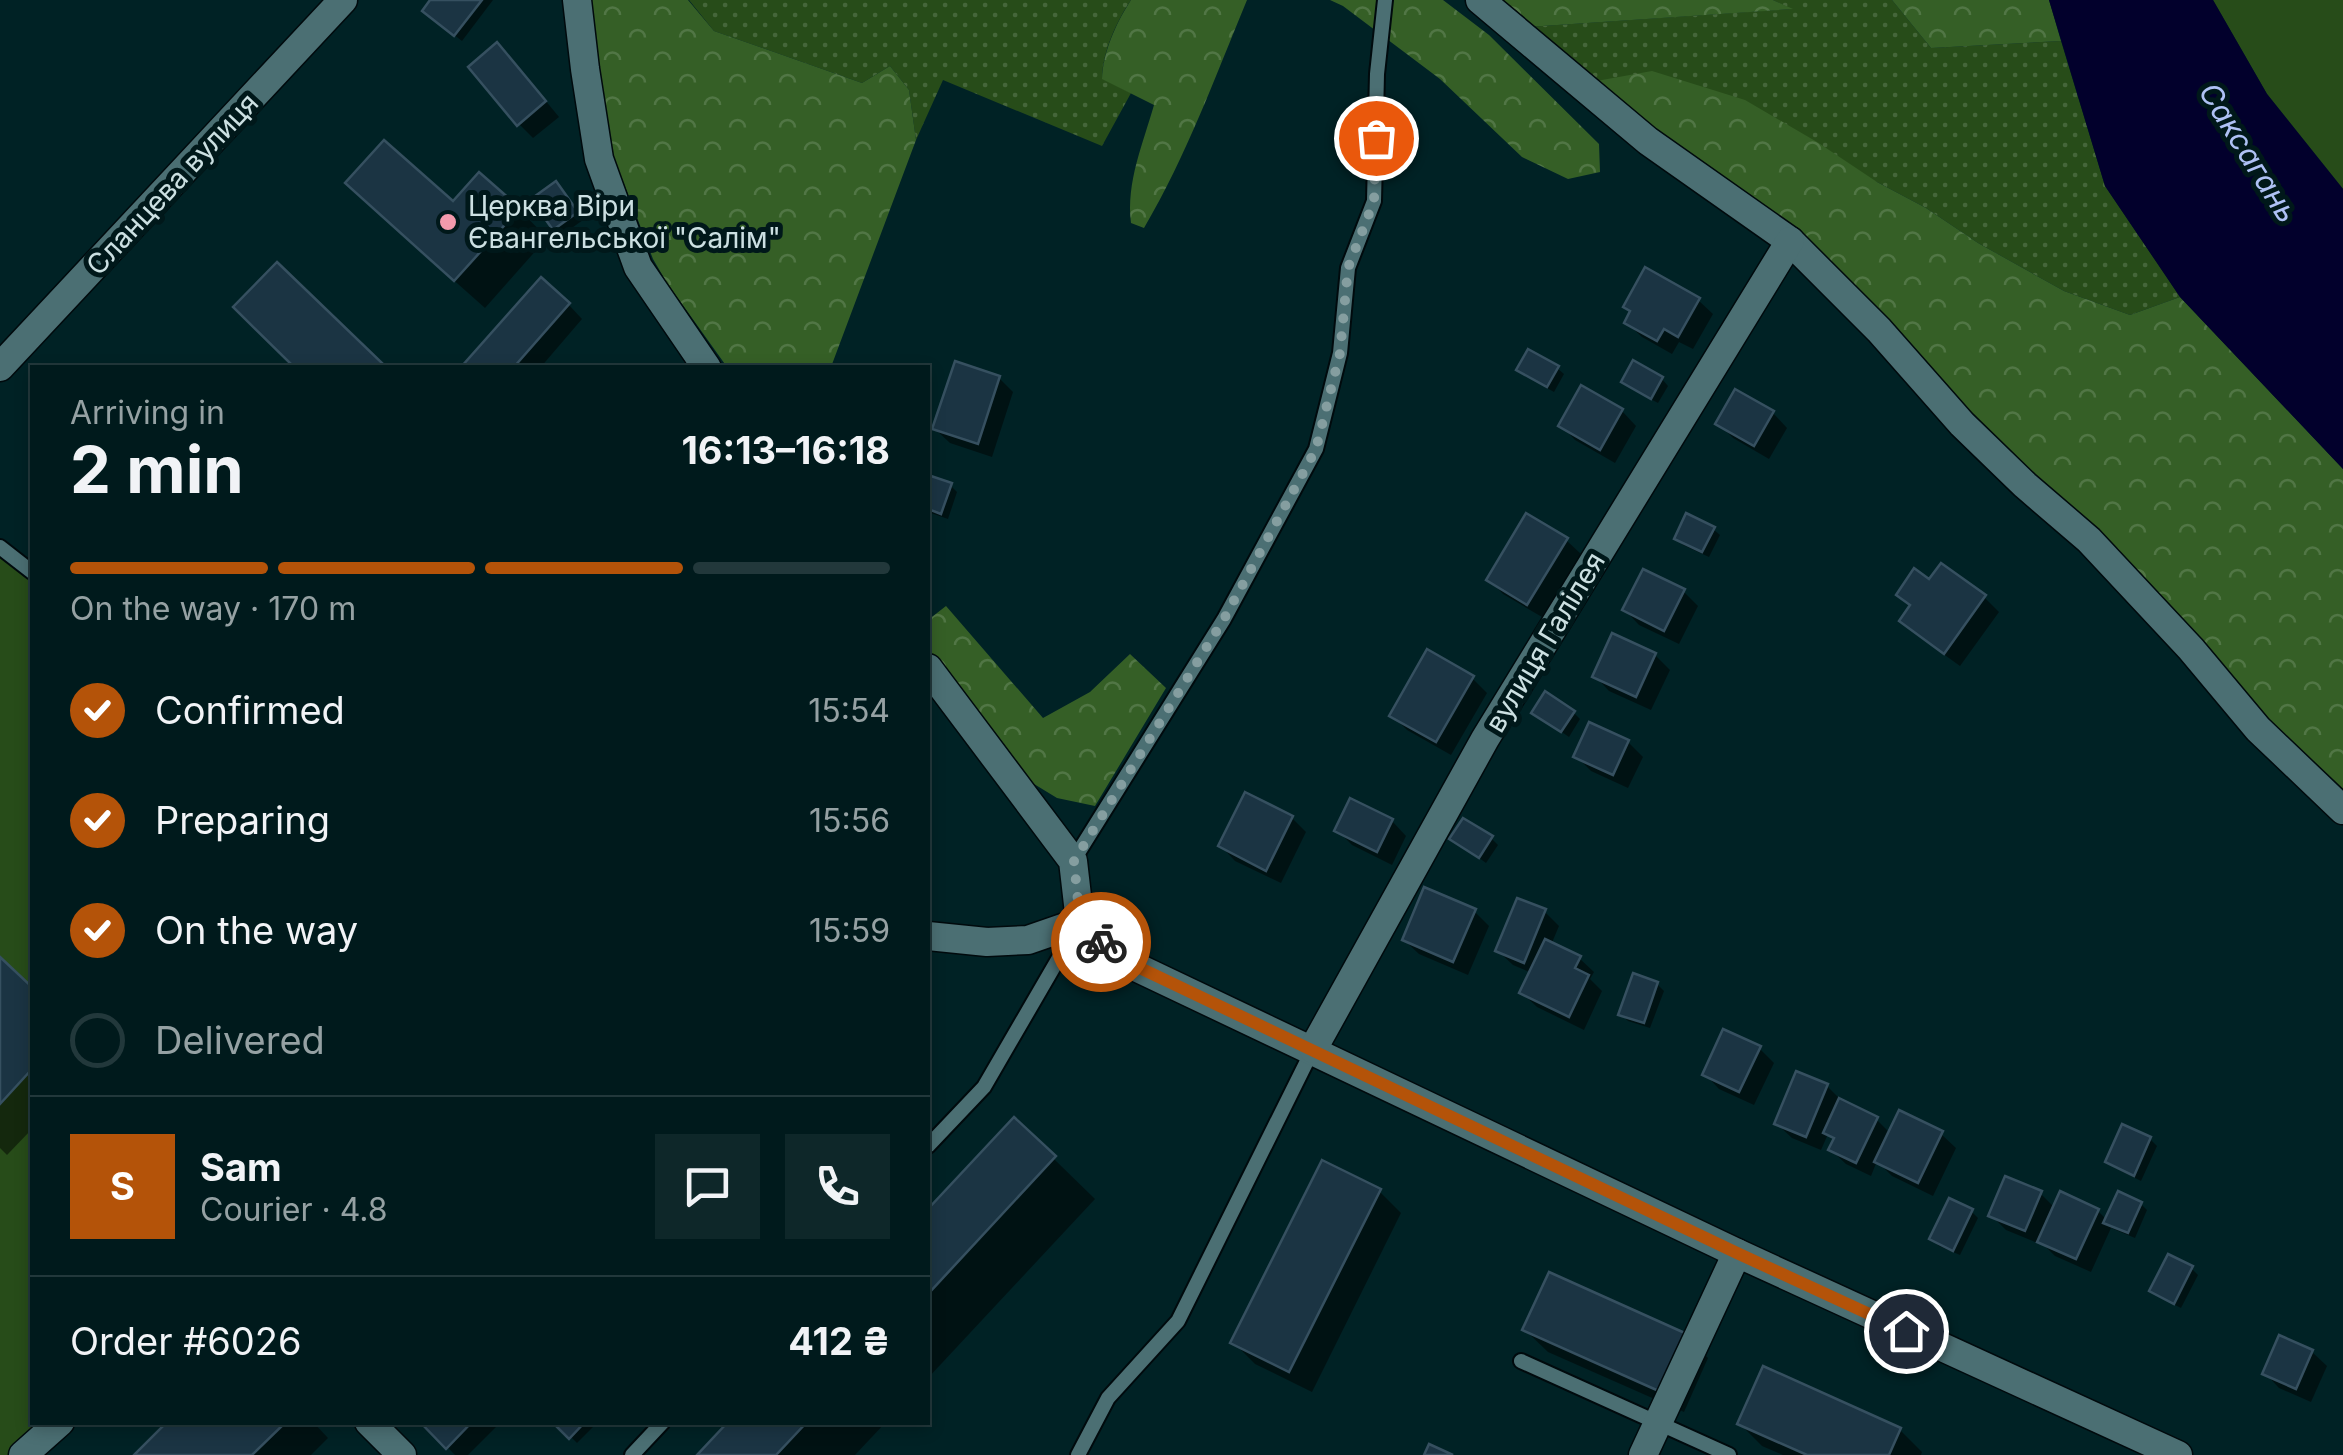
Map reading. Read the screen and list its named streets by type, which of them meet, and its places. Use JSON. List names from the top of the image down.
{
  "streets": {
    "street": ["Сланцева вулиця", "вулиця Галілея"]
  },
  "water": ["Саксагань"],
  "places": ["Церква Віри Євангельської \"Салім\""],
  "page": {
    "heading": ["2 min", "Arriving in", "16:13–16:18"],
    "panel": [
      "Sam",
      "Courier · 4.8",
      "Order #6026",
      "412 ₴"
    ],
    "bar": "On the way · 170 m",
    "list": [
      ["Confirmed", "15:54"],
      ["Preparing", "15:56"],
      ["On the way", "15:59"],
      "Delivered"
    ],
    "round": "S"
  }
}
